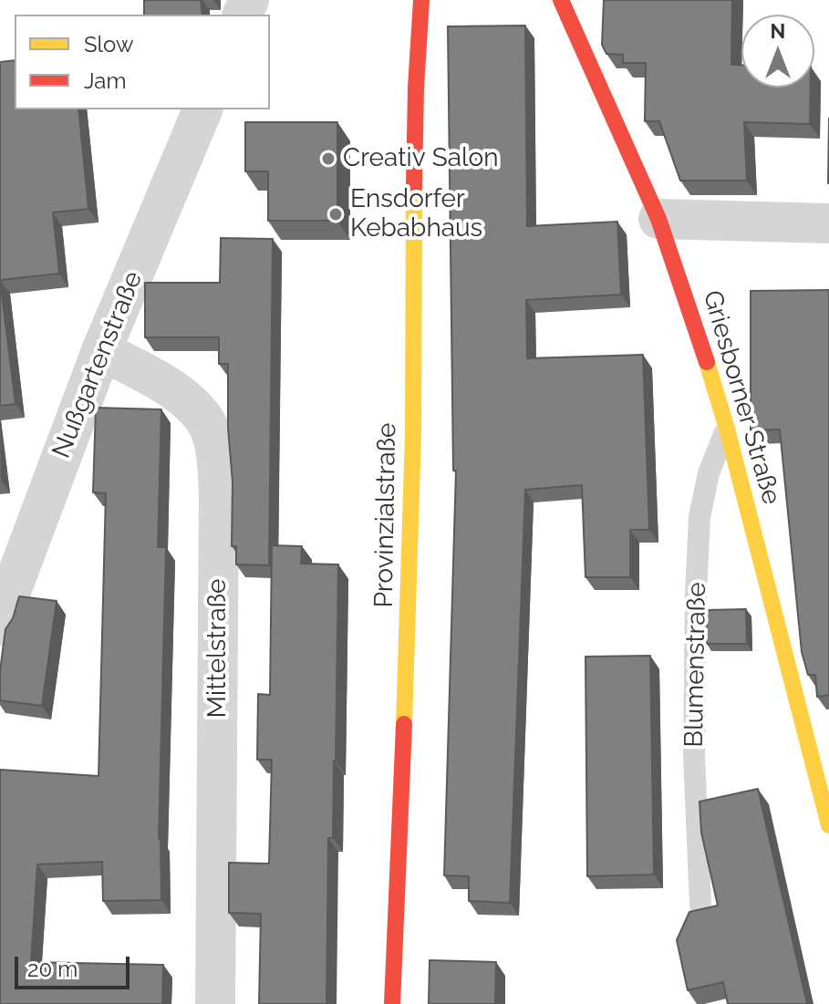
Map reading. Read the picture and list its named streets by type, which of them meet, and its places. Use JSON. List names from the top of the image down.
{
  "streets": {
    "main road": ["Griesborner Straße", "Provinzialstraße"],
    "street": ["Nußgartenstraße", "Mittelstraße"],
    "lane": ["Blumenstraße"]
  },
  "crossings": [
    ["Nußgartenstraße", "Mittelstraße"],
    ["Griesborner Straße", "Blumenstraße"]
  ],
  "places": ["Creativ Salon", "Ensdorfer Kebabhaus"],
  "legend": ["Slow", "Jam"],
  "scale_bar": "20 m",
  "north": "top"
}
